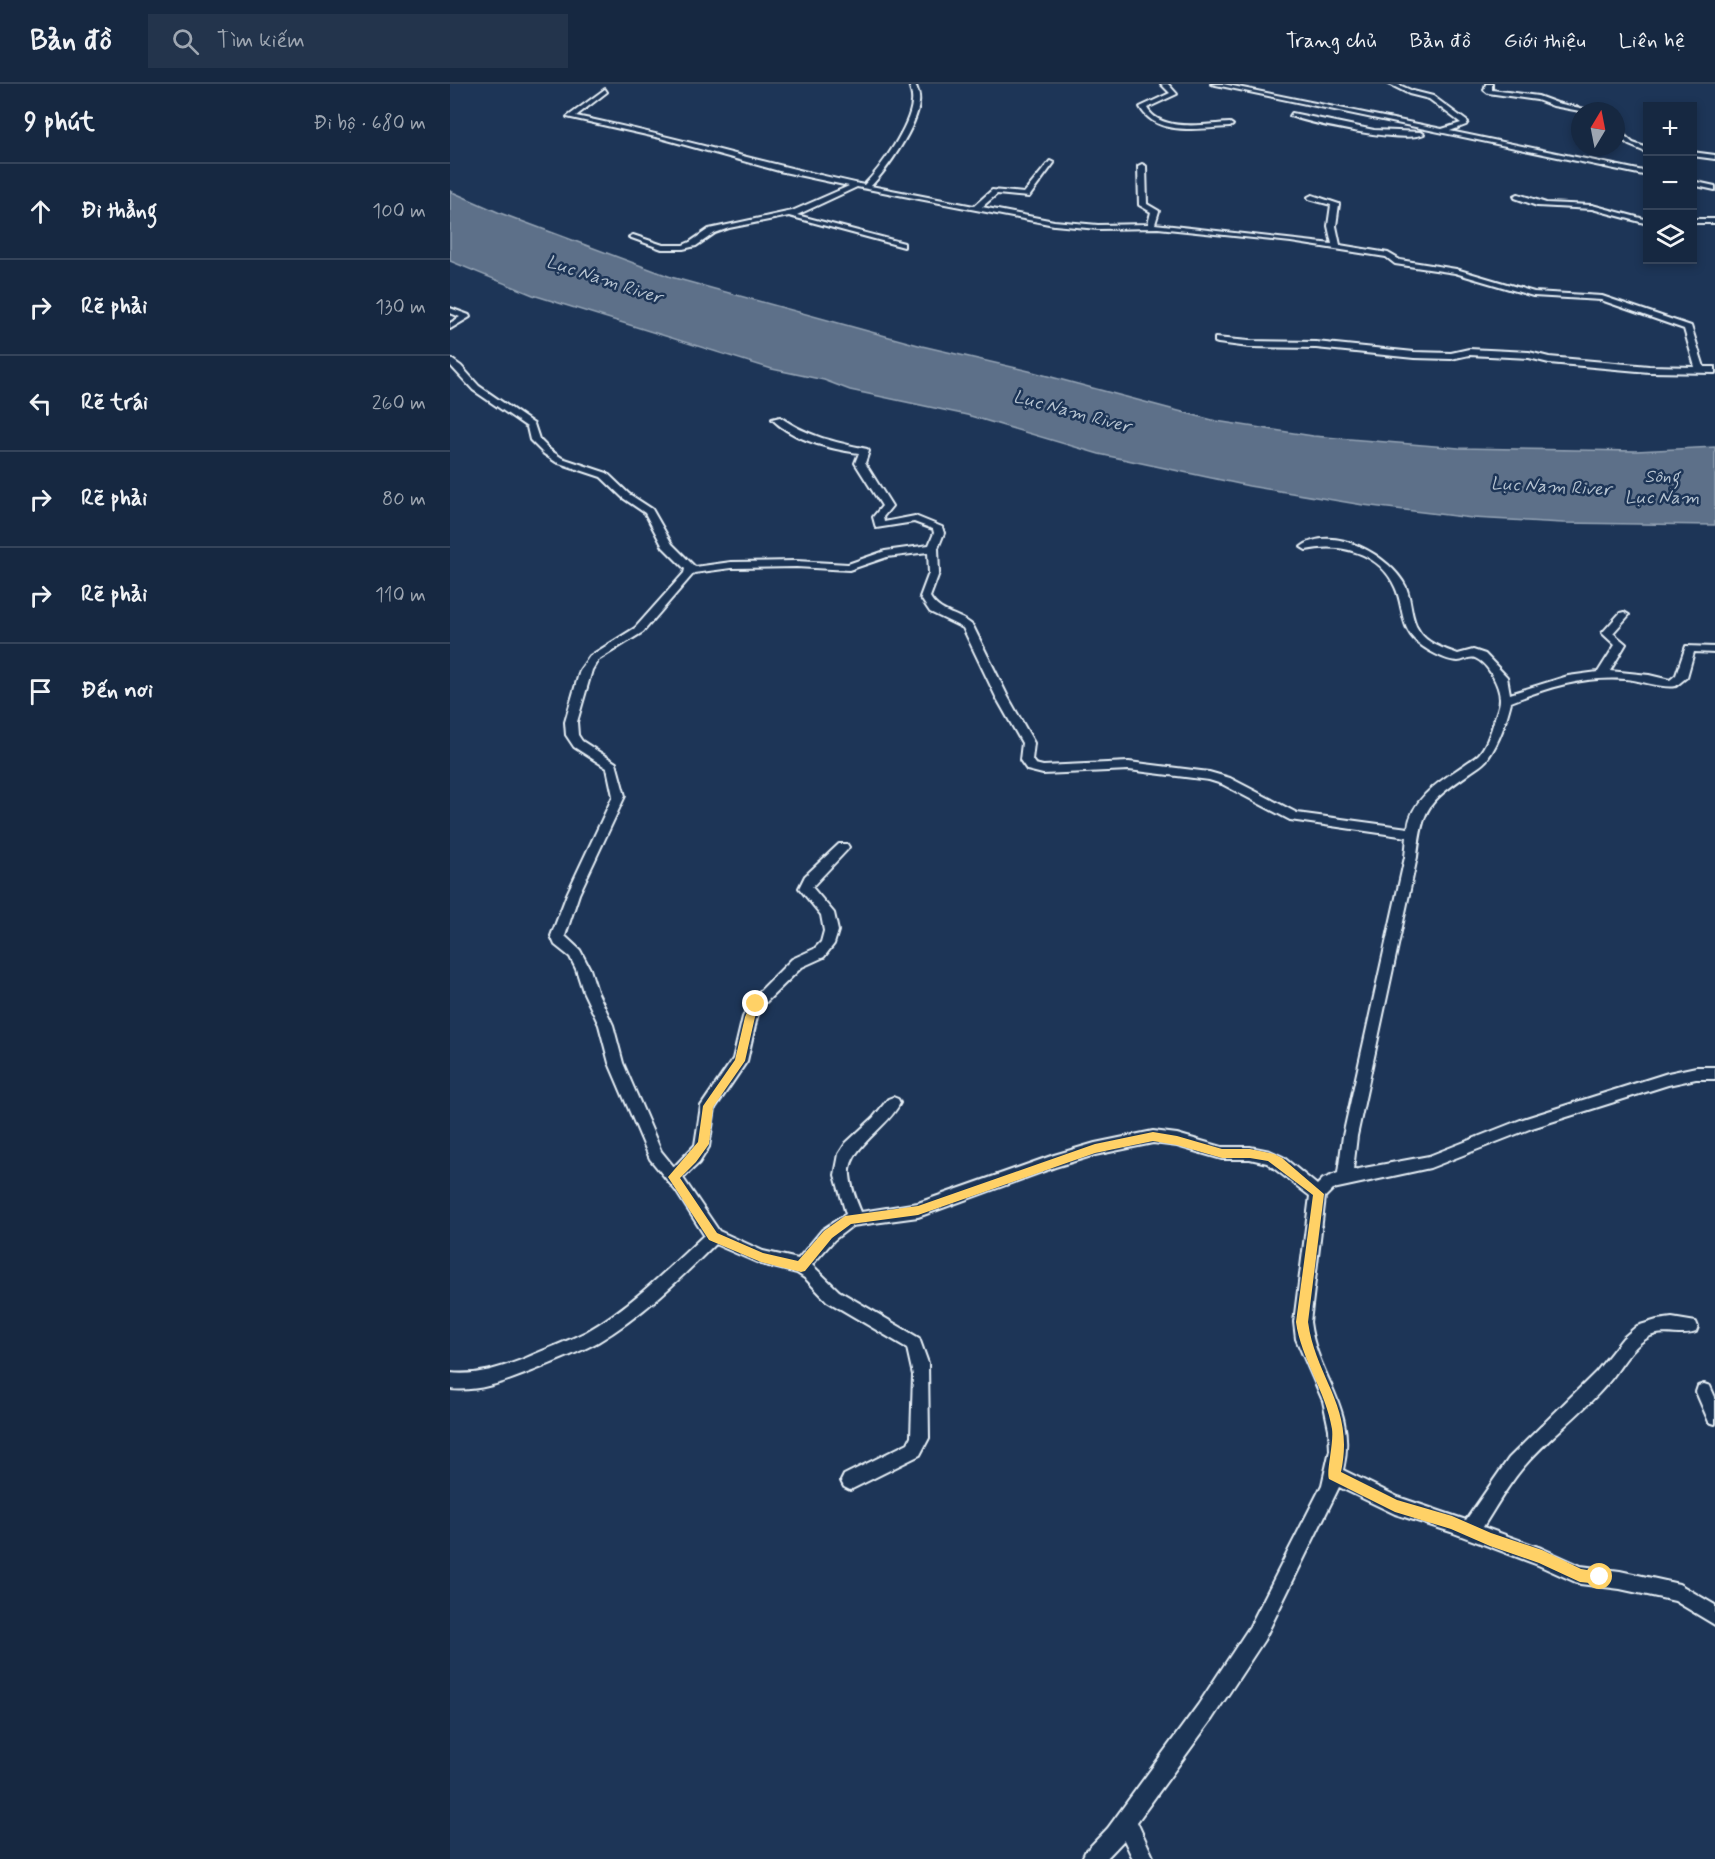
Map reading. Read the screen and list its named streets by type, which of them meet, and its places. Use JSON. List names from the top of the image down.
{
  "water": ["Lục Nam River", "Sông Lục Nam"],
  "north": "top",
  "page": {
    "header": "Bản đồ",
    "search": "Tìm kiếm",
    "nav": [
      "Trang chủ",
      "Bản đồ",
      "Giới thiệu",
      "Liên hệ"
    ],
    "heading": ["9 phút", "Đi bộ · 680 m"],
    "map_buttons": ["+", "−"],
    "list": [
      ["Đi thẳng", "100 m"],
      ["Rẽ phải", "130 m"],
      ["Rẽ trái", "260 m"],
      ["Rẽ phải", "80 m"],
      ["Rẽ phải", "110 m"],
      "Đến nơi"
    ]
  }
}
